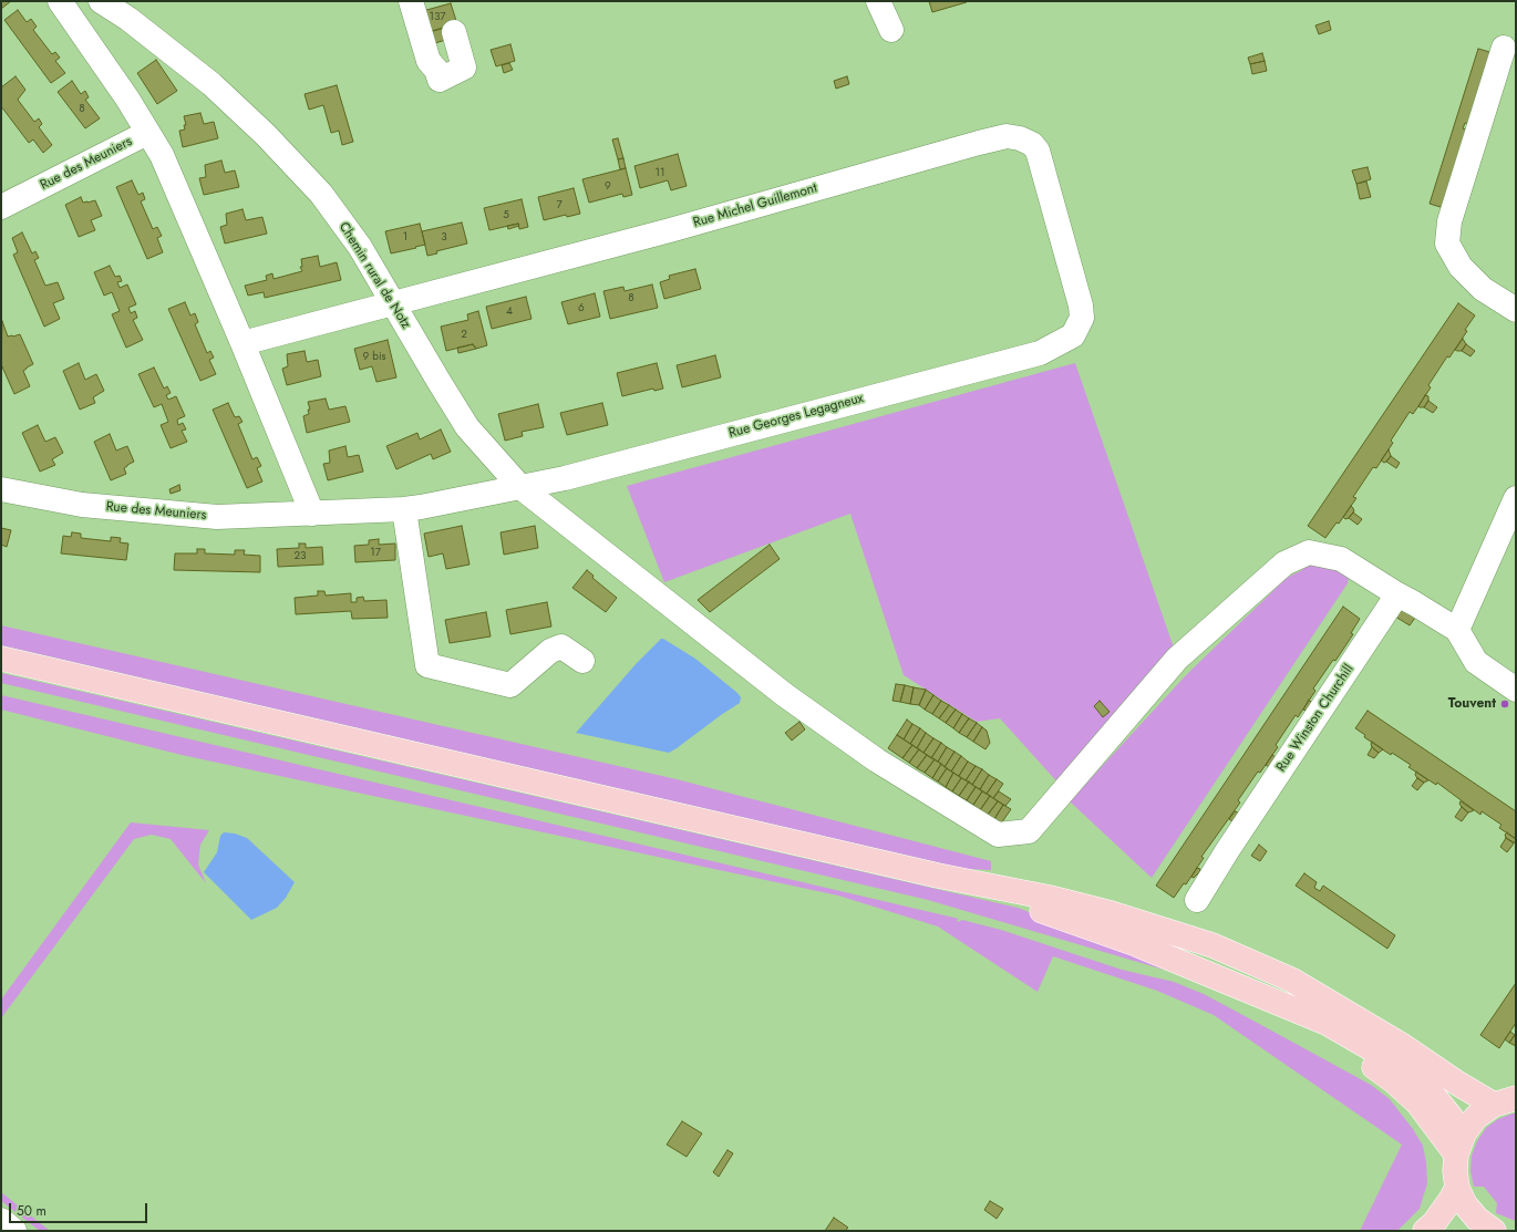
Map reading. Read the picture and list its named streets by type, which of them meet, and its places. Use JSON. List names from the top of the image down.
{
  "streets": {
    "street": [
      "Rue des Meuniers",
      "Rue Michel Guillemont",
      "Chemin rural de Notz",
      "Rue Georges Legagneux",
      "Rue Winston Churchill"
    ]
  },
  "crossings": [
    ["Rue des Meuniers", "Rue Georges Legagneux"],
    ["Rue Michel Guillemont", "Chemin rural de Notz"],
    ["Rue Michel Guillemont", "Rue Georges Legagneux"],
    ["Chemin rural de Notz", "Rue Georges Legagneux"],
    ["Chemin rural de Notz", "Rue Winston Churchill"]
  ],
  "places": ["Touvent"],
  "house_numbers": [
    "137",
    "8",
    "11",
    "9",
    "7",
    "5",
    "1",
    "3",
    "8",
    "6",
    "4",
    "2",
    "9 bis",
    "17",
    "23"
  ],
  "scale_bar": "50 m"
}
